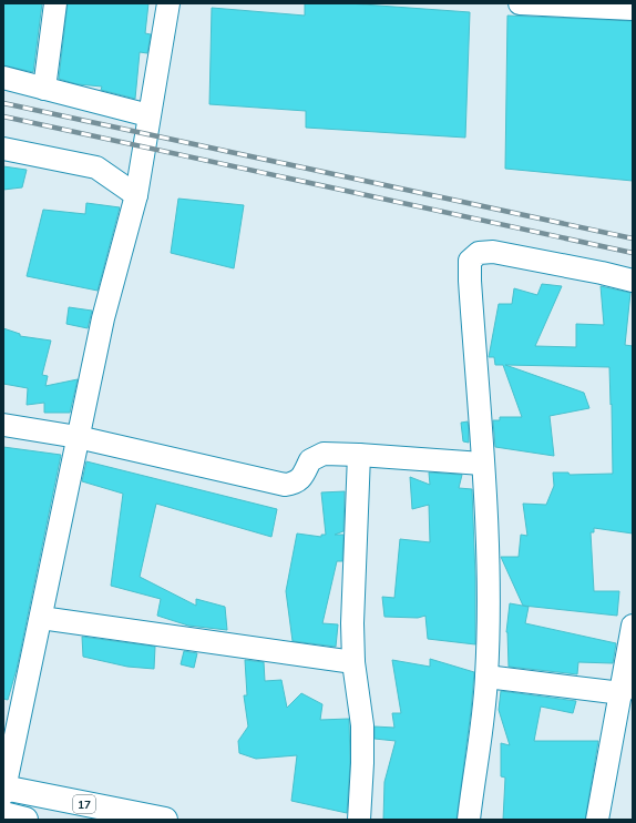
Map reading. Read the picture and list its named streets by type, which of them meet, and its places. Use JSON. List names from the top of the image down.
{
  "streets": {
    "highway": ["17"]
  }
}
